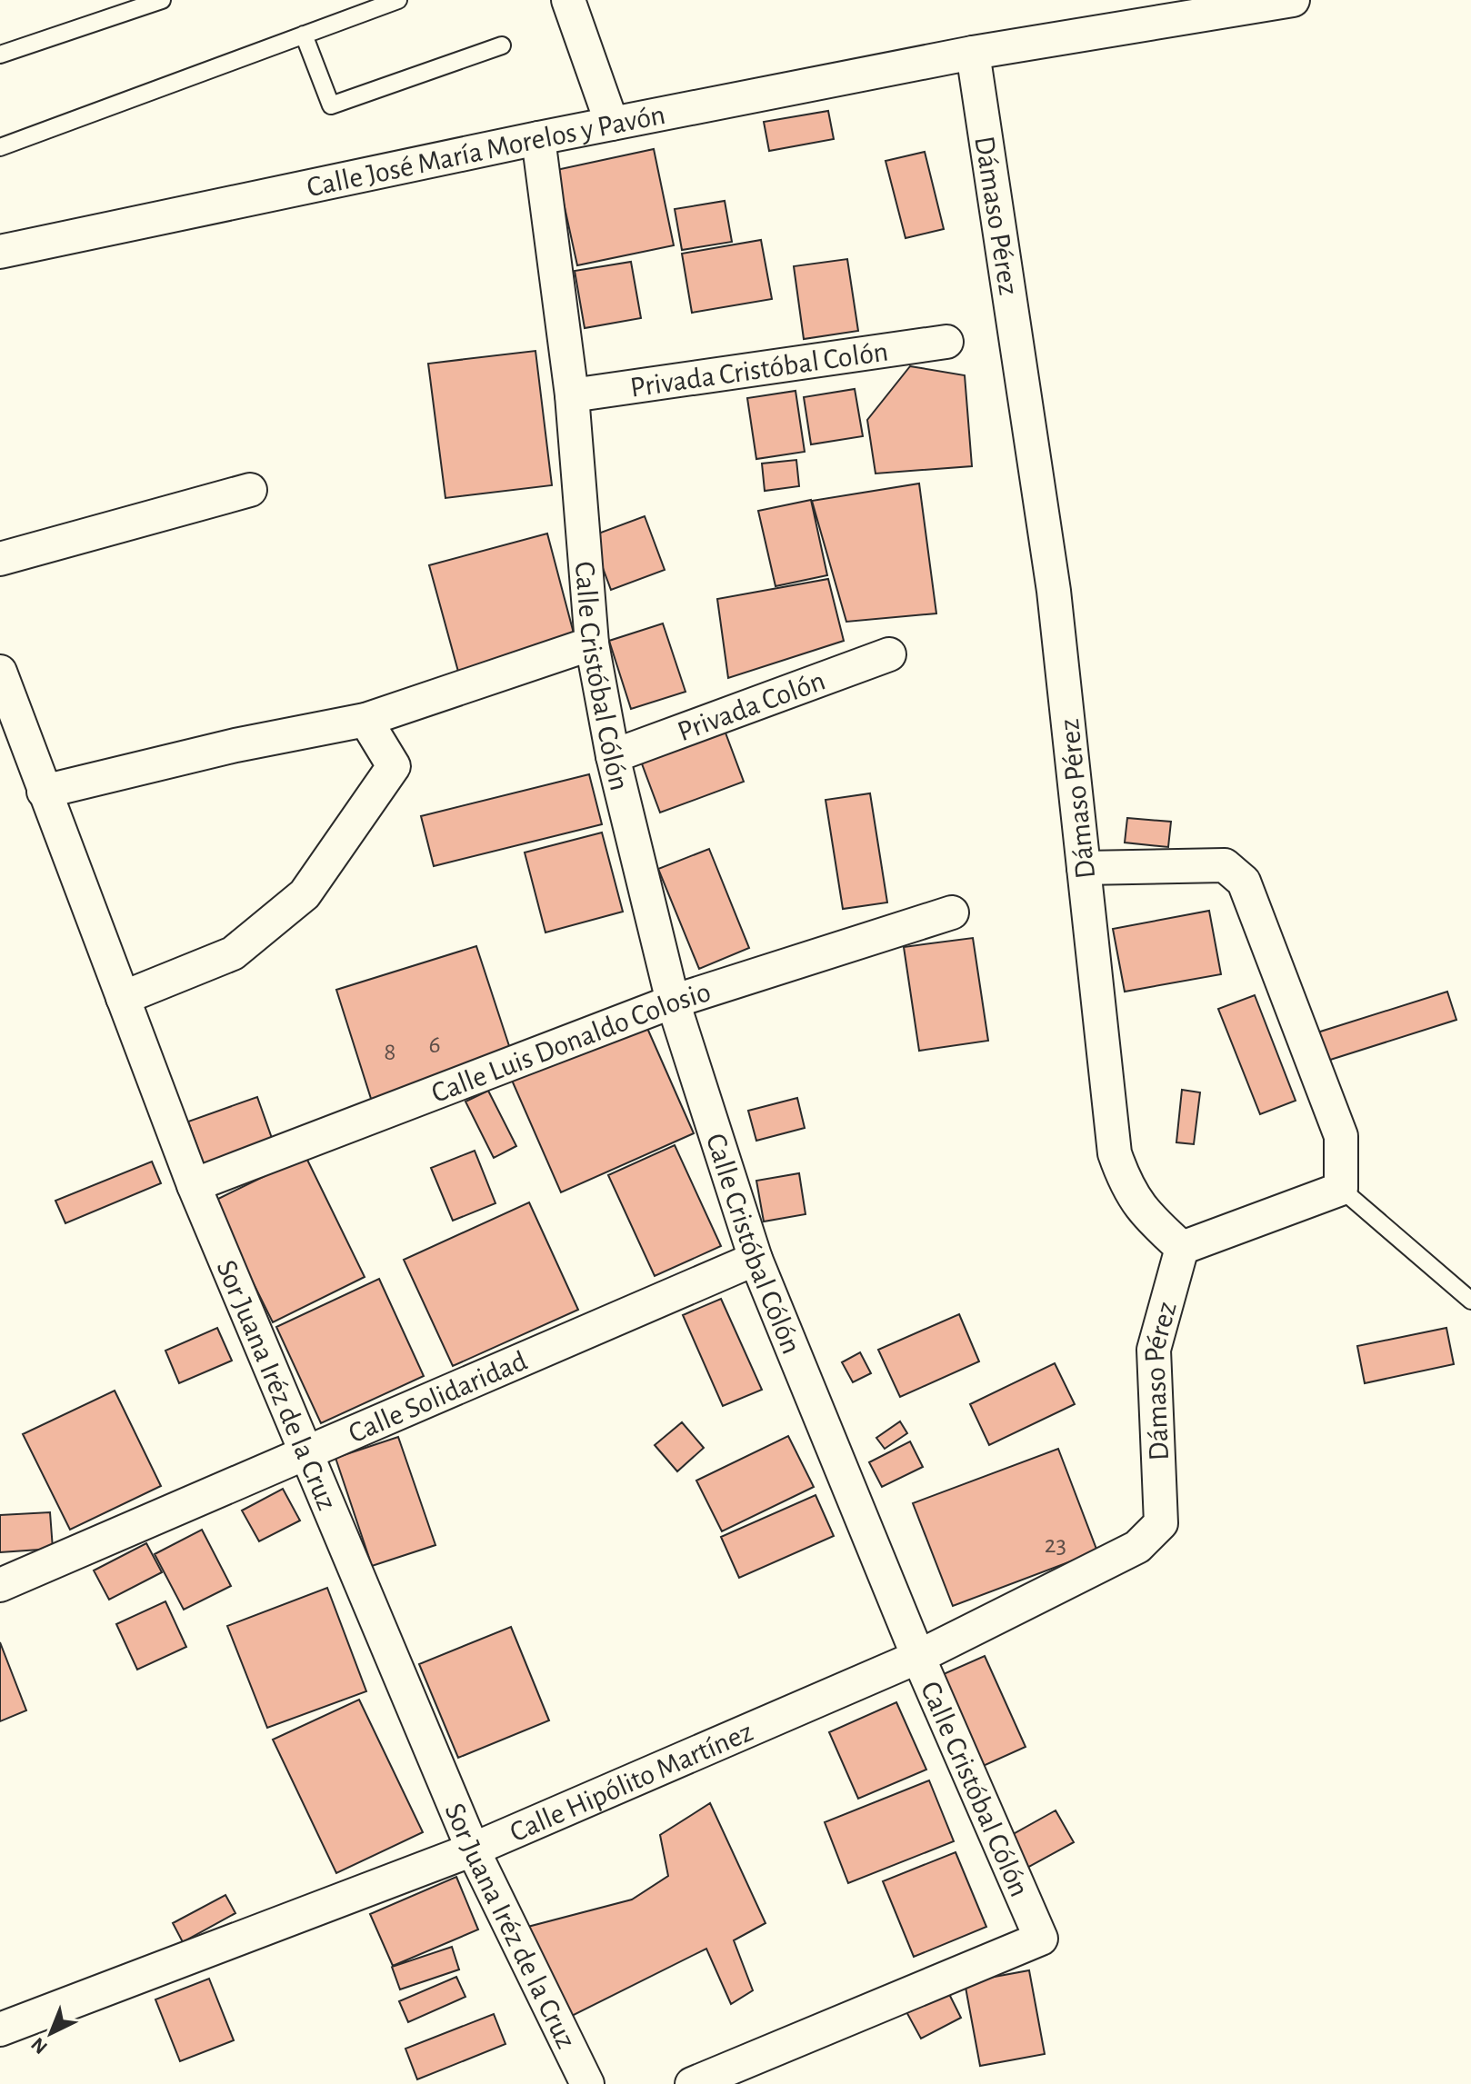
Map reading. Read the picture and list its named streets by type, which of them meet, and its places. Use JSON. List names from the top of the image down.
{
  "streets": {
    "street": [
      "Calle José María Morelos y Pavón",
      "Dámaso Pérez",
      "Privada Cristóbal Colón",
      "Calle Cristóbal Cólón",
      "Privada Colón",
      "Calle Luis Donaldo Colosio",
      "Sor Juana Iréz de la Cruz",
      "Calle Solidaridad",
      "Calle Hipólito Martínez"
    ]
  },
  "crossings": [
    ["Calle José María Morelos y Pavón", "Dámaso Pérez"],
    ["Calle José María Morelos y Pavón", "Calle Cristóbal Cólón"],
    ["Dámaso Pérez", "Calle Hipólito Martínez"],
    ["Privada Cristóbal Colón", "Calle Cristóbal Cólón"],
    ["Calle Cristóbal Cólón", "Privada Colón"],
    ["Calle Cristóbal Cólón", "Calle Luis Donaldo Colosio"],
    ["Calle Cristóbal Cólón", "Calle Solidaridad"],
    ["Calle Cristóbal Cólón", "Calle Hipólito Martínez"],
    ["Calle Luis Donaldo Colosio", "Sor Juana Iréz de la Cruz"],
    ["Sor Juana Iréz de la Cruz", "Calle Solidaridad"],
    ["Sor Juana Iréz de la Cruz", "Calle Hipólito Martínez"]
  ],
  "house_numbers": ["6", "8", "23"],
  "north": "bottom left"
}
